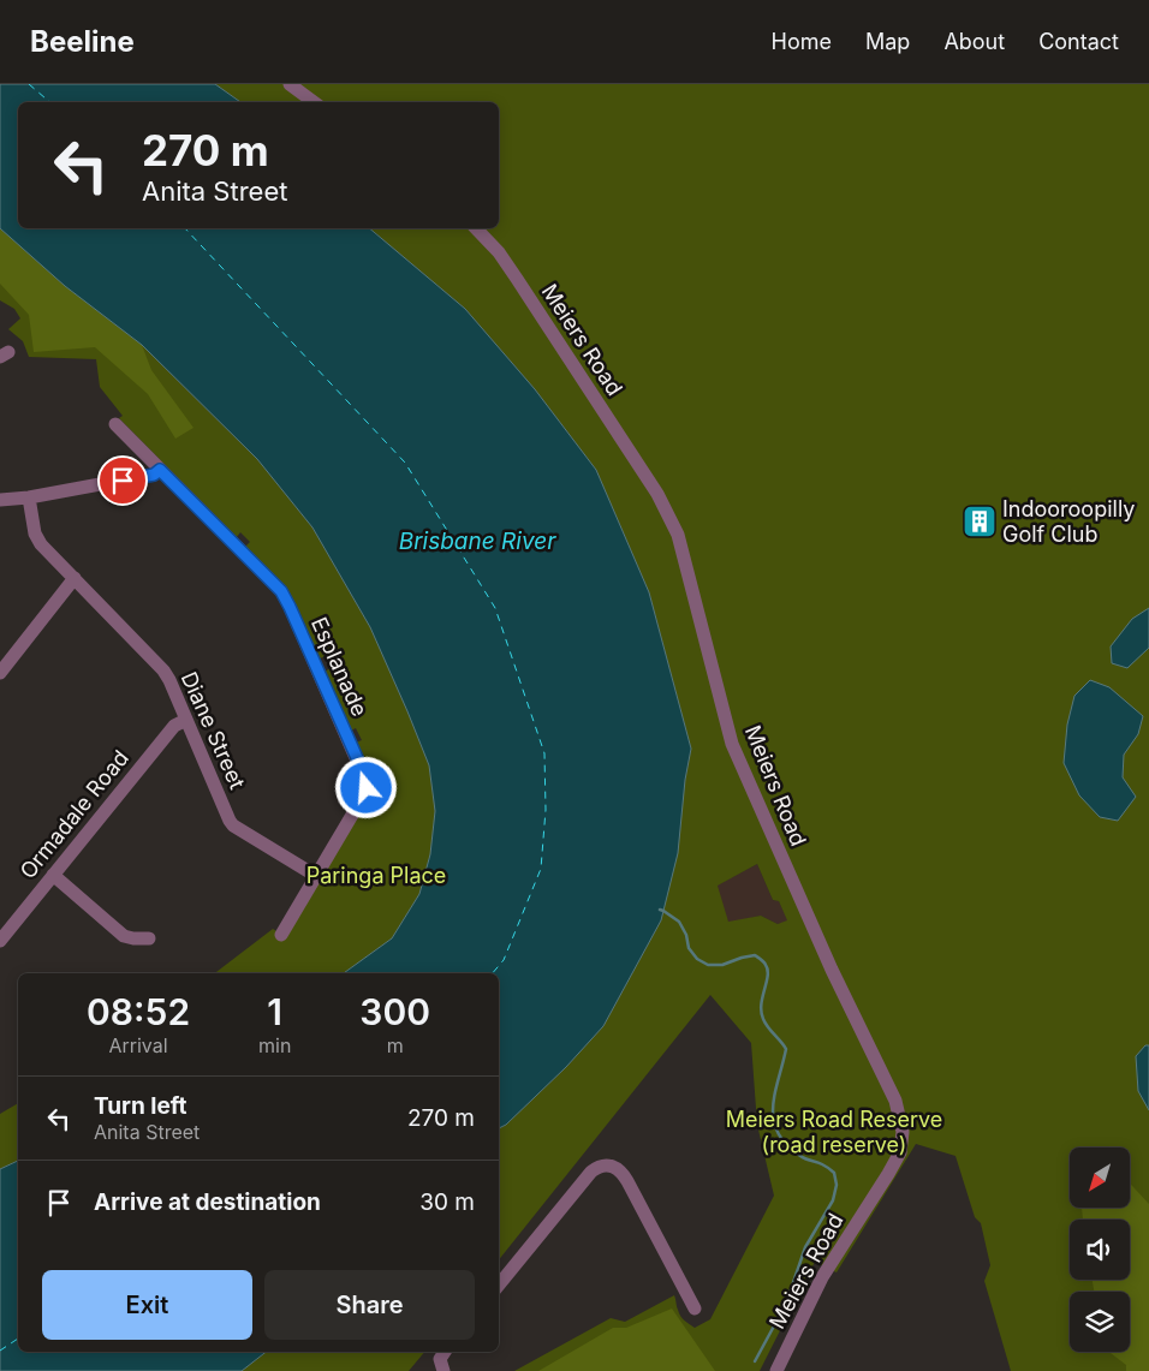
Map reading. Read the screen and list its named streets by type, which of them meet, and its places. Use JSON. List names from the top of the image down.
{
  "streets": {
    "street": [
      "Meiers Road",
      "Esplanade",
      "Diane Street",
      "Ormadale Road"
    ]
  },
  "crossings": [
    ["Esplanade", "Diane Street"],
    ["Diane Street", "Ormadale Road"]
  ],
  "water": ["Brisbane River"],
  "parks": ["Paringa Place", "Meiers Road Reserve (road reserve)"],
  "places": {
    "building": ["Indooroopilly Golf Club"]
  },
  "north": "bottom left",
  "page": {
    "header": "Beeline",
    "nav": [
      "Home",
      "Map",
      "About",
      "Contact"
    ],
    "turn": ["270 m", "Anita Street"],
    "eta": [
      "08:52",
      "Arrival",
      "1",
      "min",
      "300",
      "m"
    ],
    "list": [
      {
        "name": "Turn left",
        "note": "Anita Street",
        "value": "270 m"
      },
      {
        "name": "Arrive at destination",
        "value": "30 m"
      }
    ],
    "buttons": ["Exit", "Share"]
  }
}
